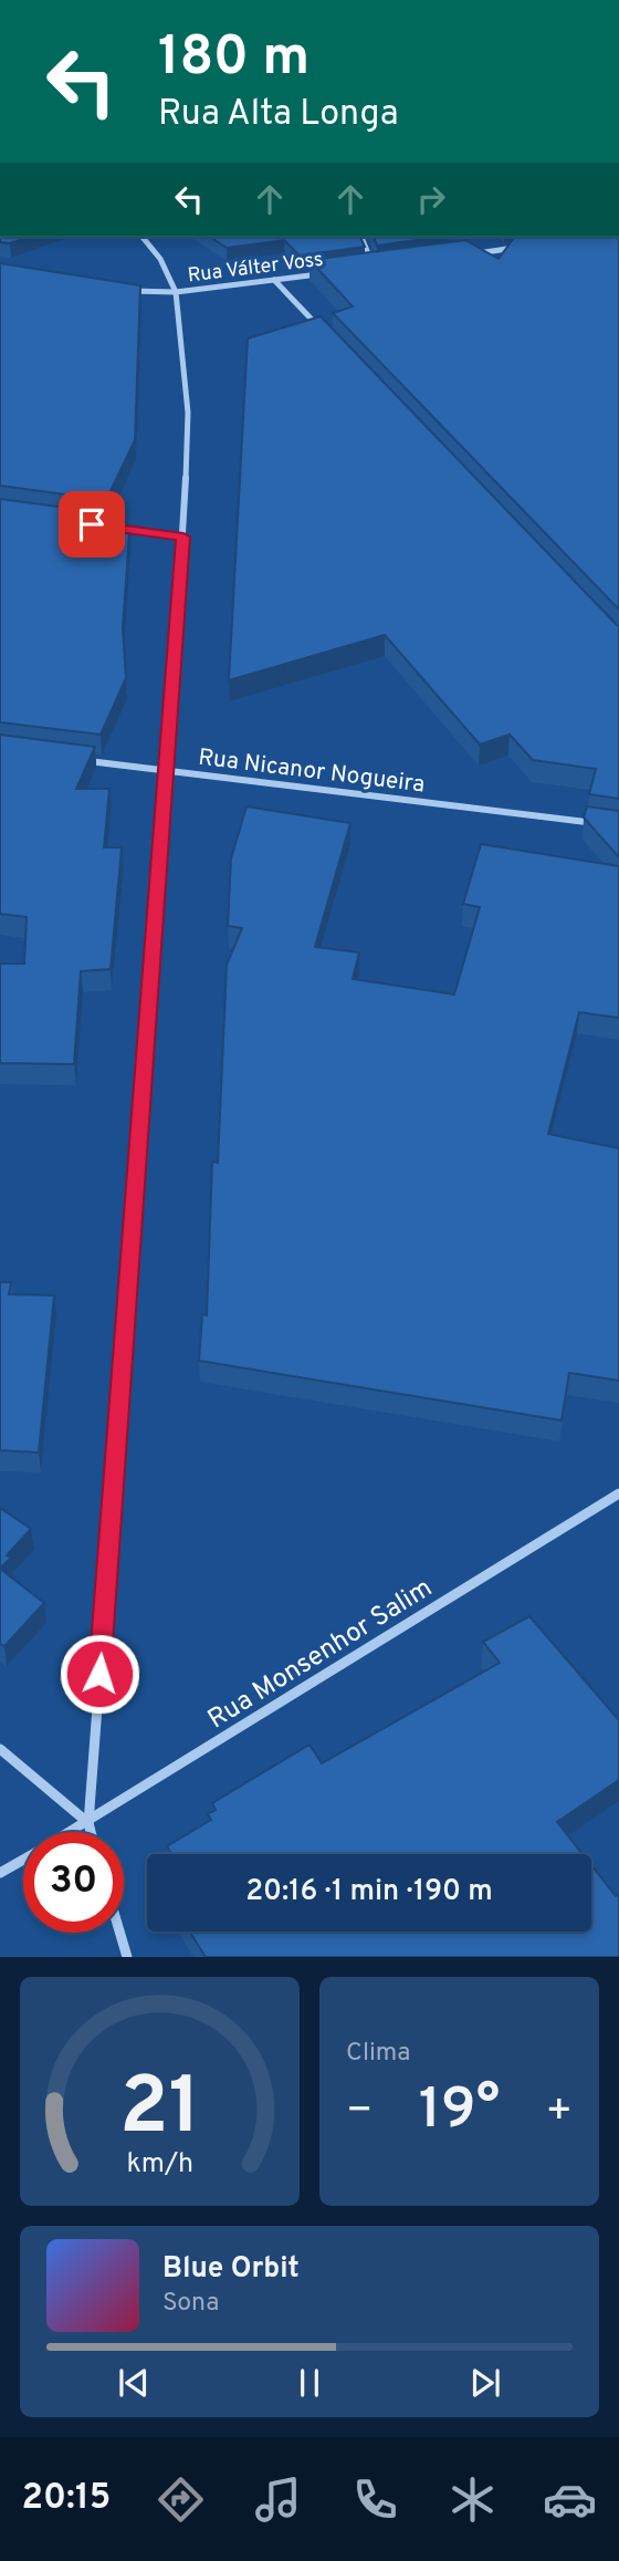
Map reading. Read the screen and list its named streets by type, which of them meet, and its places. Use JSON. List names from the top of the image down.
{
  "streets": {
    "street": ["Rua Válter Voss", "Rua Nicanor Nogueira", "Rua Monsenhor Salim"]
  },
  "page": {
    "turn": ["180 m", "Rua Alta Longa"],
    "limit": "30",
    "trip": "20:16 · 1 min · 190 m",
    "tile": "Clima",
    "heat": ["−", "19°", "+"],
    "song": ["Blue Orbit", "Sona"],
    "tabs": "20:15",
    "gauge": ["21", "km/h"]
  }
}
